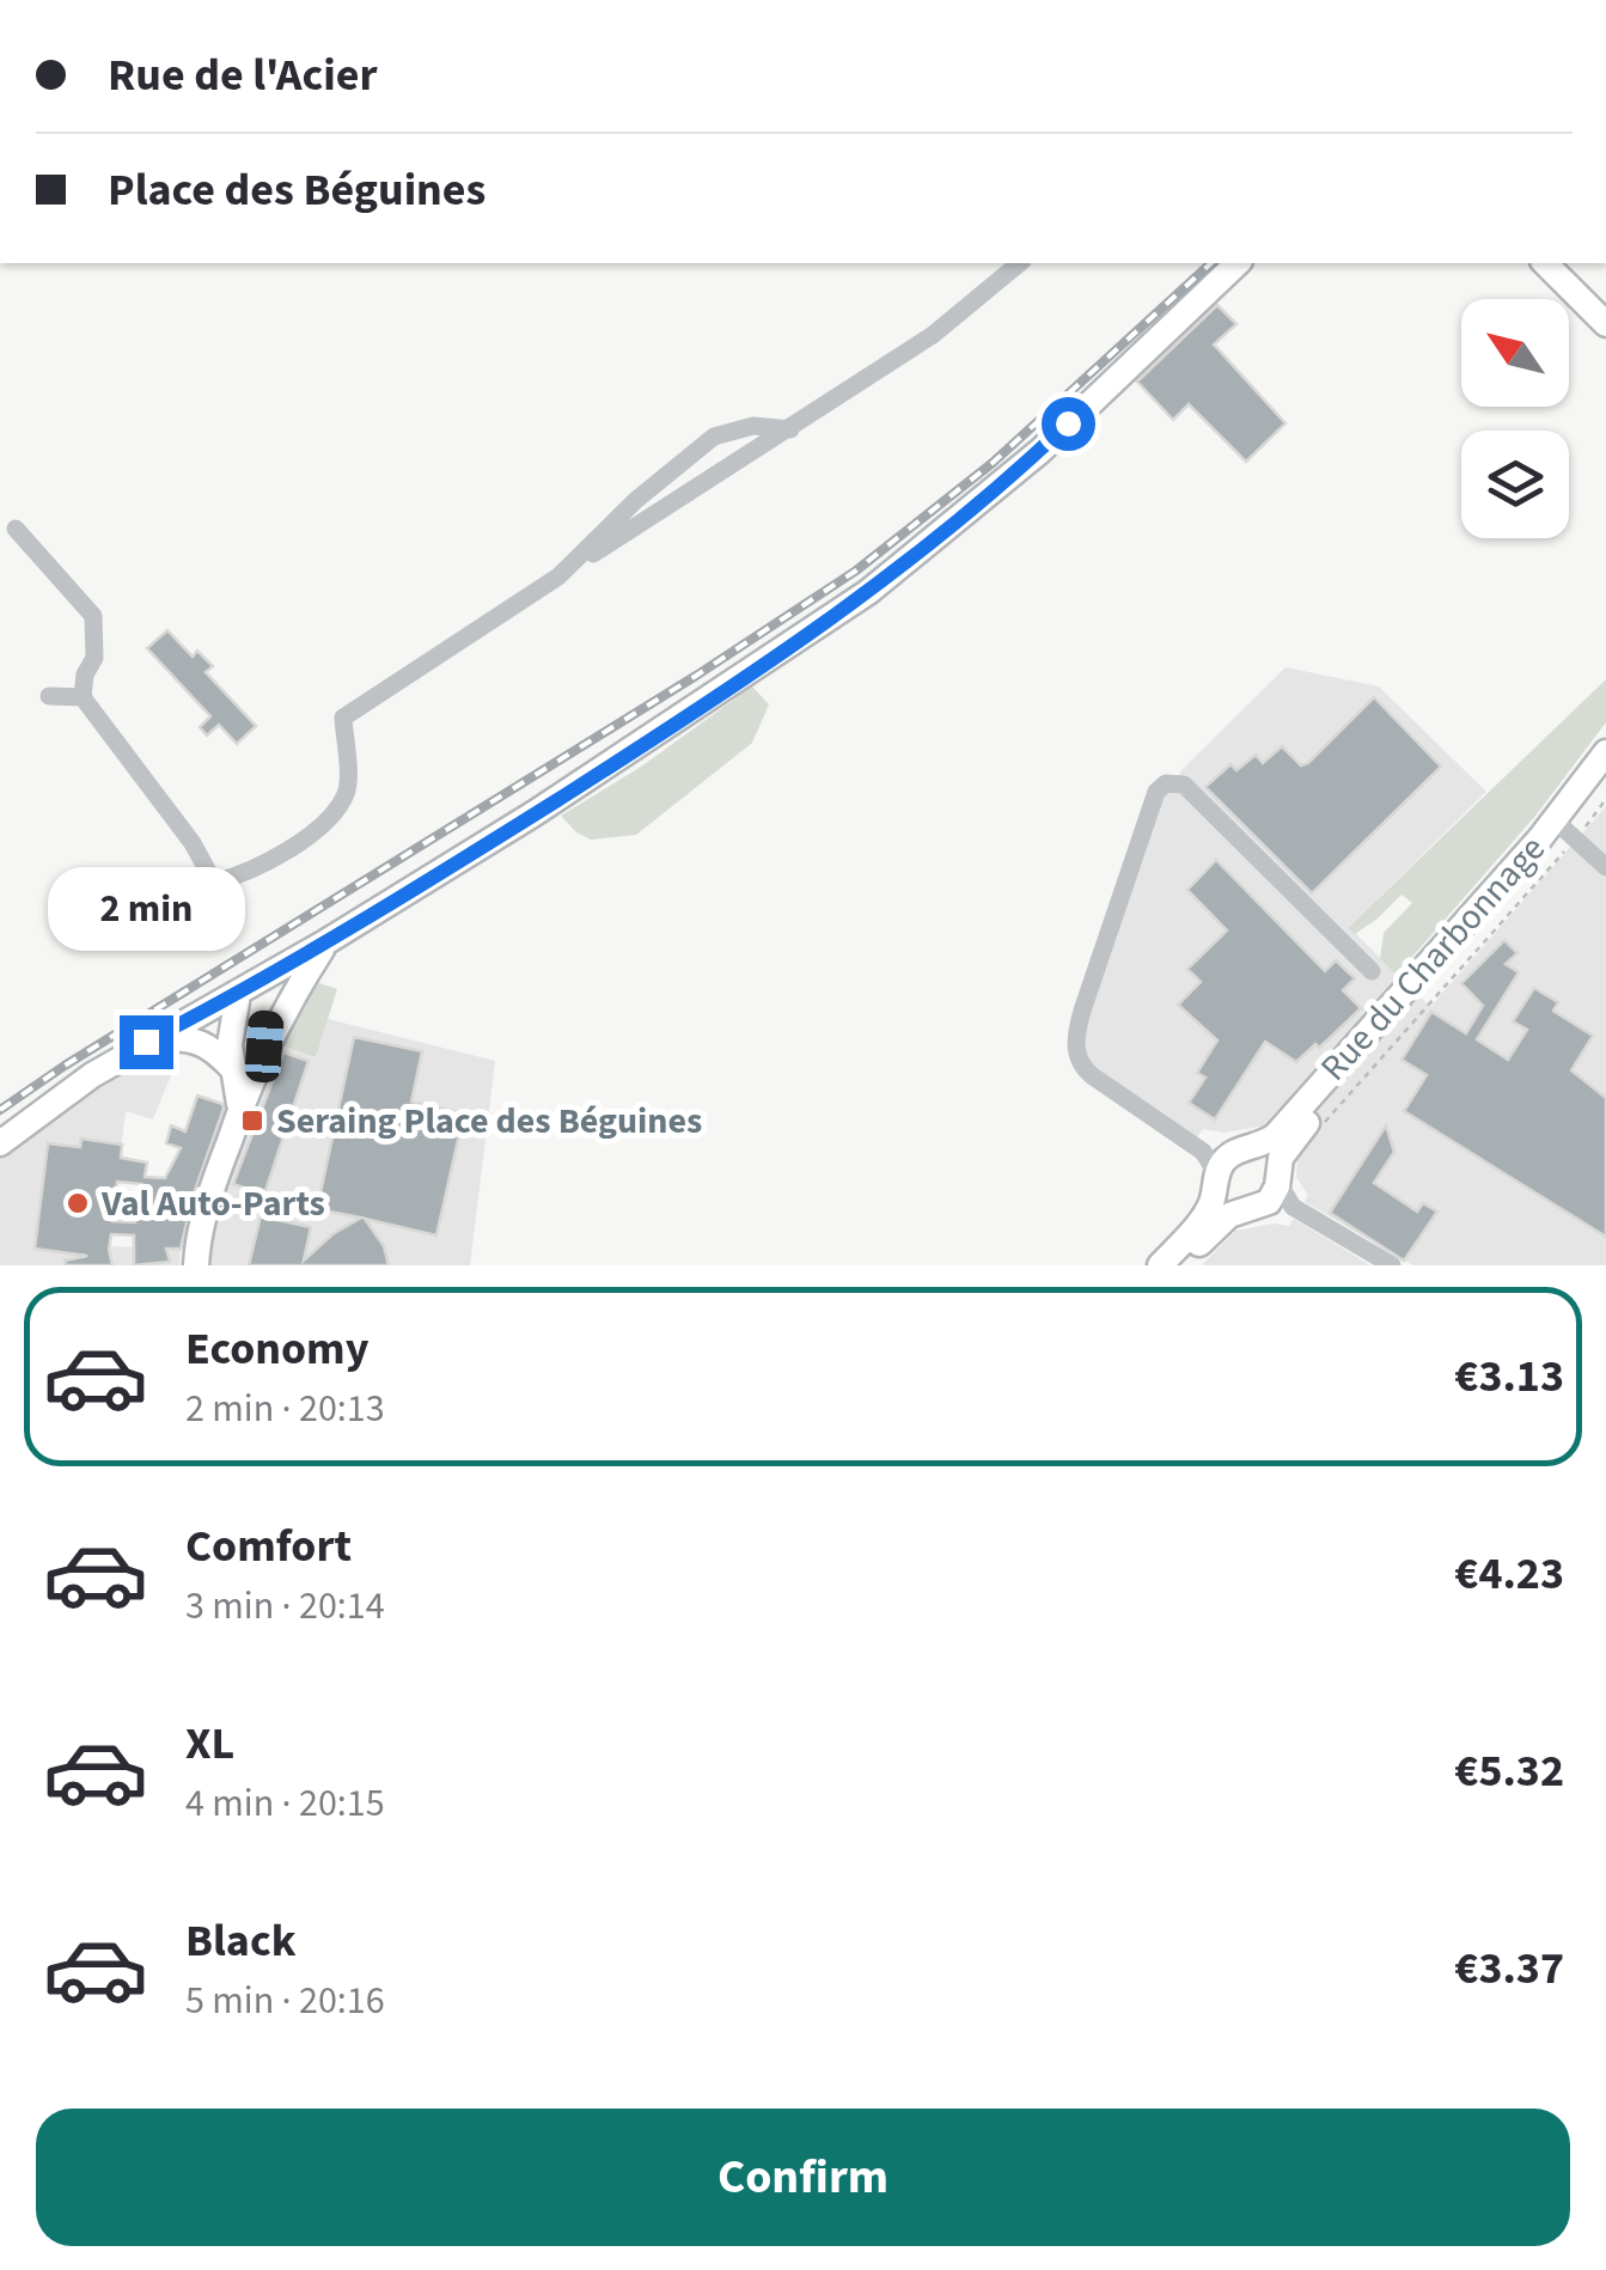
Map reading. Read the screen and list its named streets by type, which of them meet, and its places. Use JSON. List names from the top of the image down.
{
  "streets": {
    "main road": ["Rue du Charbonnage"]
  },
  "places": {
    "transit": ["Seraing Place des Béguines"],
    "other": ["Val Auto-Parts"]
  },
  "north": "top left",
  "page": {
    "banner": ["Rue de l'Acier", "Place des Béguines"],
    "bubble": "2 min",
    "list": [
      {
        "name": "Economy",
        "note": "2 min · 20:13",
        "value": "€3.13"
      },
      {
        "name": "Comfort",
        "note": "3 min · 20:14",
        "value": "€4.23"
      },
      {
        "name": "XL",
        "note": "4 min · 20:15",
        "value": "€5.32"
      },
      {
        "name": "Black",
        "note": "5 min · 20:16",
        "value": "€3.37"
      }
    ],
    "buttons": "Confirm"
  }
}
